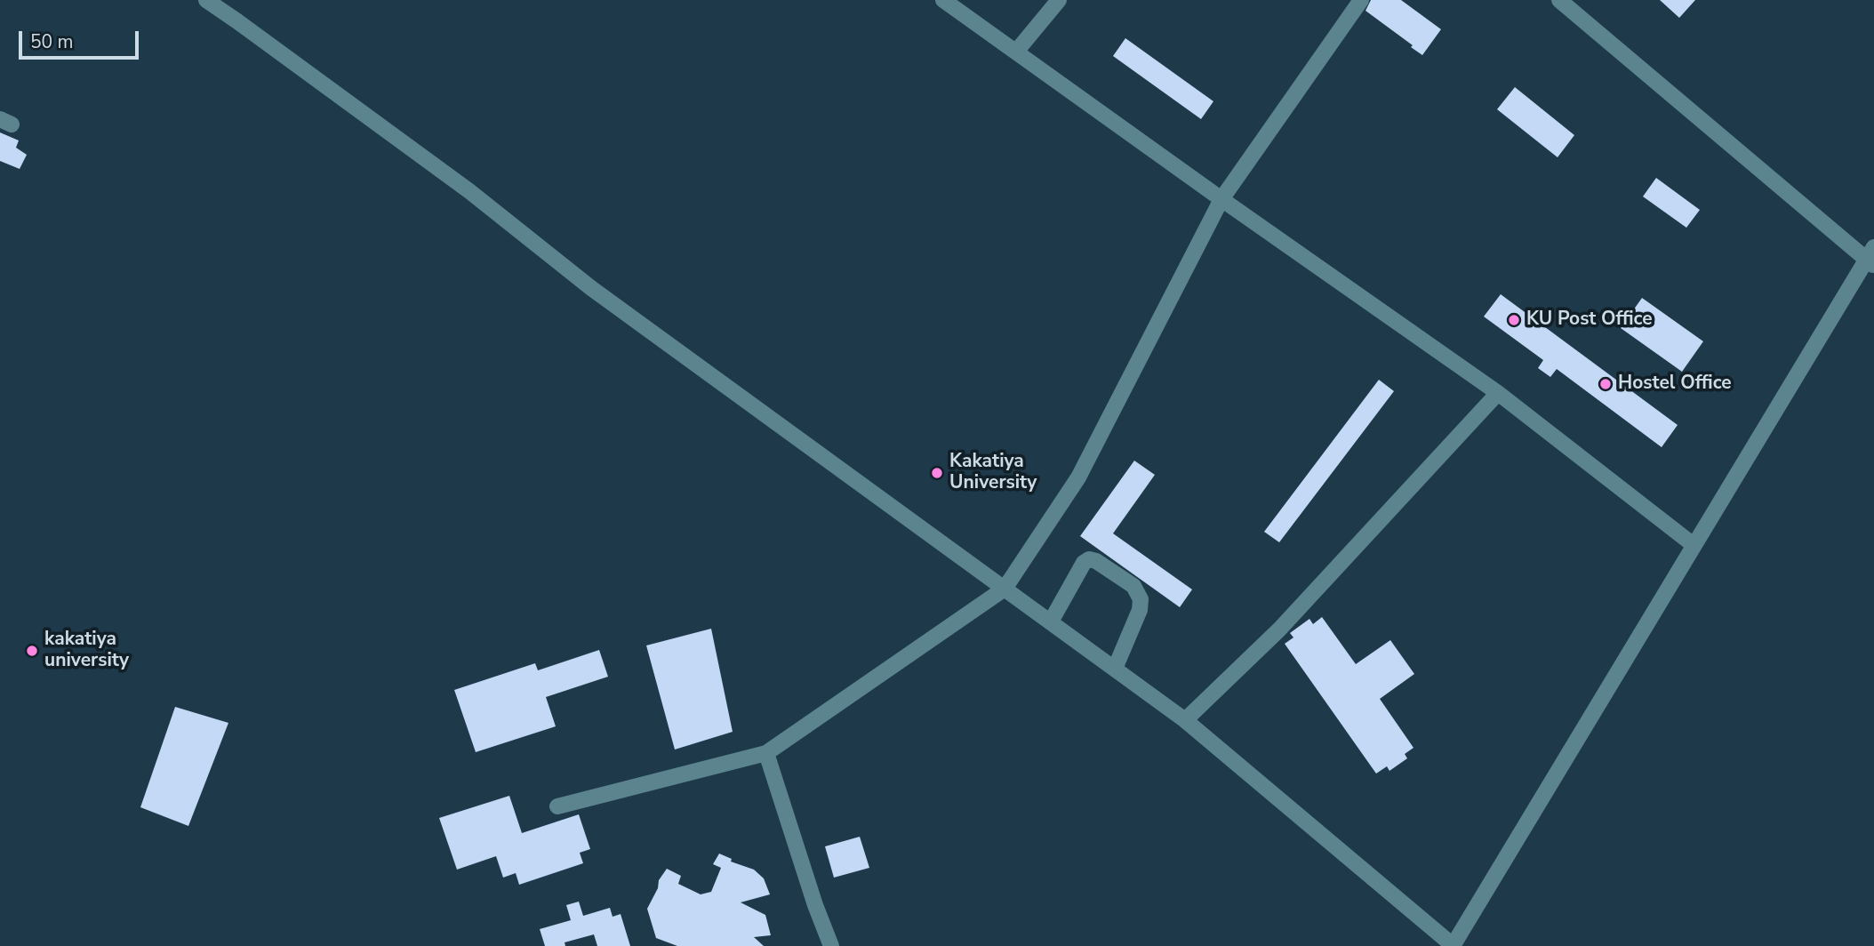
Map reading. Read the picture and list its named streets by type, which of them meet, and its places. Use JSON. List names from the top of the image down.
{
  "places": [
    "KU Post Office",
    "Hostel Office",
    "Kakatiya University",
    "kakatiya university"
  ],
  "scale_bar": "50 m"
}
